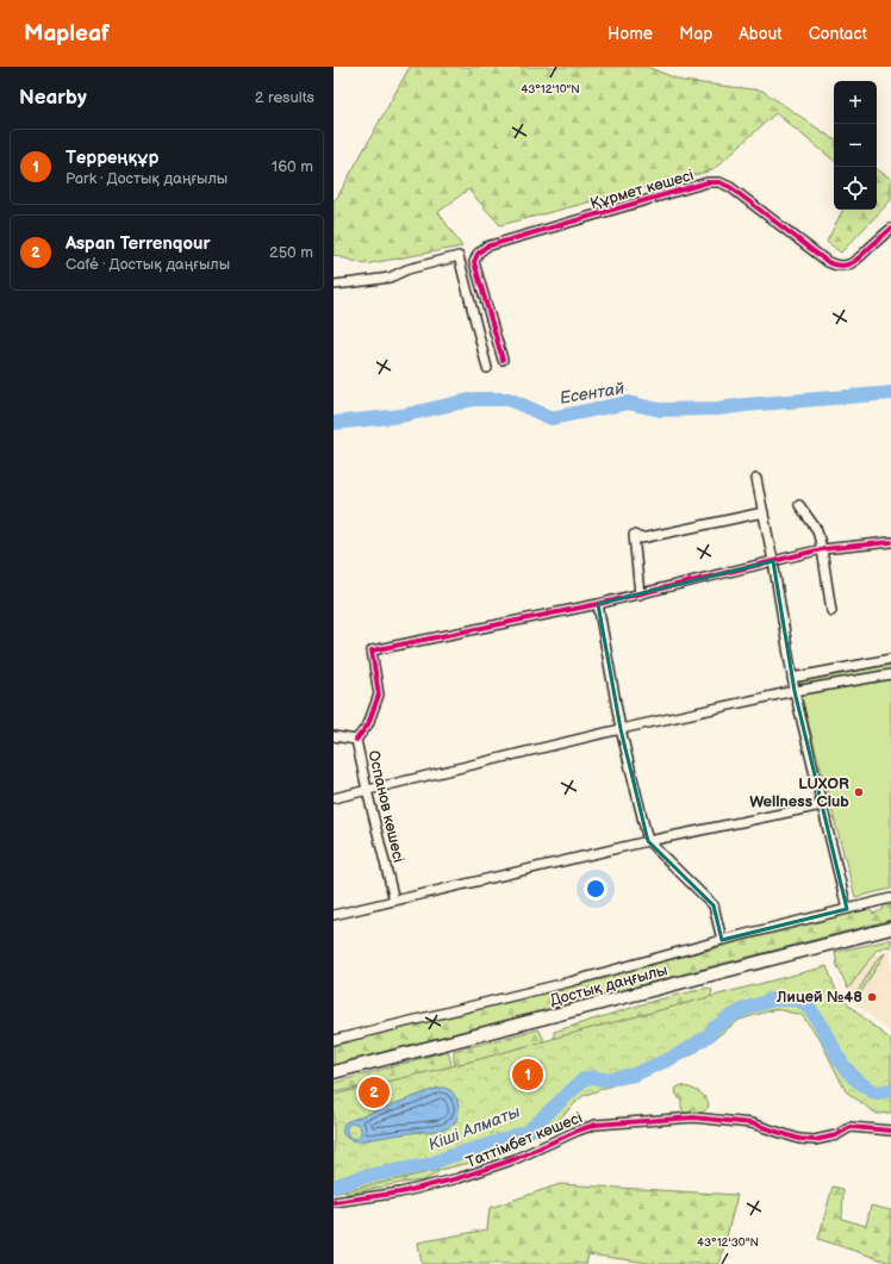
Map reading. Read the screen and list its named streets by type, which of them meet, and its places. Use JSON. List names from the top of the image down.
{
  "streets": {
    "main road": ["Достық даңғылы"],
    "street": ["Құрмет көшесі", "Оспанов көшесі", "Таттімбет көшесі"]
  },
  "water": ["Есентай", "Кіші Алматы"],
  "places": ["LUXOR Wellness Club", "Лицей №48"],
  "page": {
    "header": "Mapleaf",
    "nav": [
      "Home",
      "Map",
      "About",
      "Contact"
    ],
    "heading": ["Nearby", "2 results"],
    "map_buttons": ["+", "−"],
    "list": [
      {
        "mark": "1",
        "name": "Терреңқұр",
        "note": "Park · Достық даңғылы",
        "value": "160 m"
      },
      {
        "mark": "2",
        "name": "Aspan Terrenqour",
        "note": "Café · Достық даңғылы",
        "value": "250 m"
      }
    ],
    "pins": ["1", "2"]
  },
  "coordinates": ["43°12'10\"N", "43°12'30\"N"]
}
